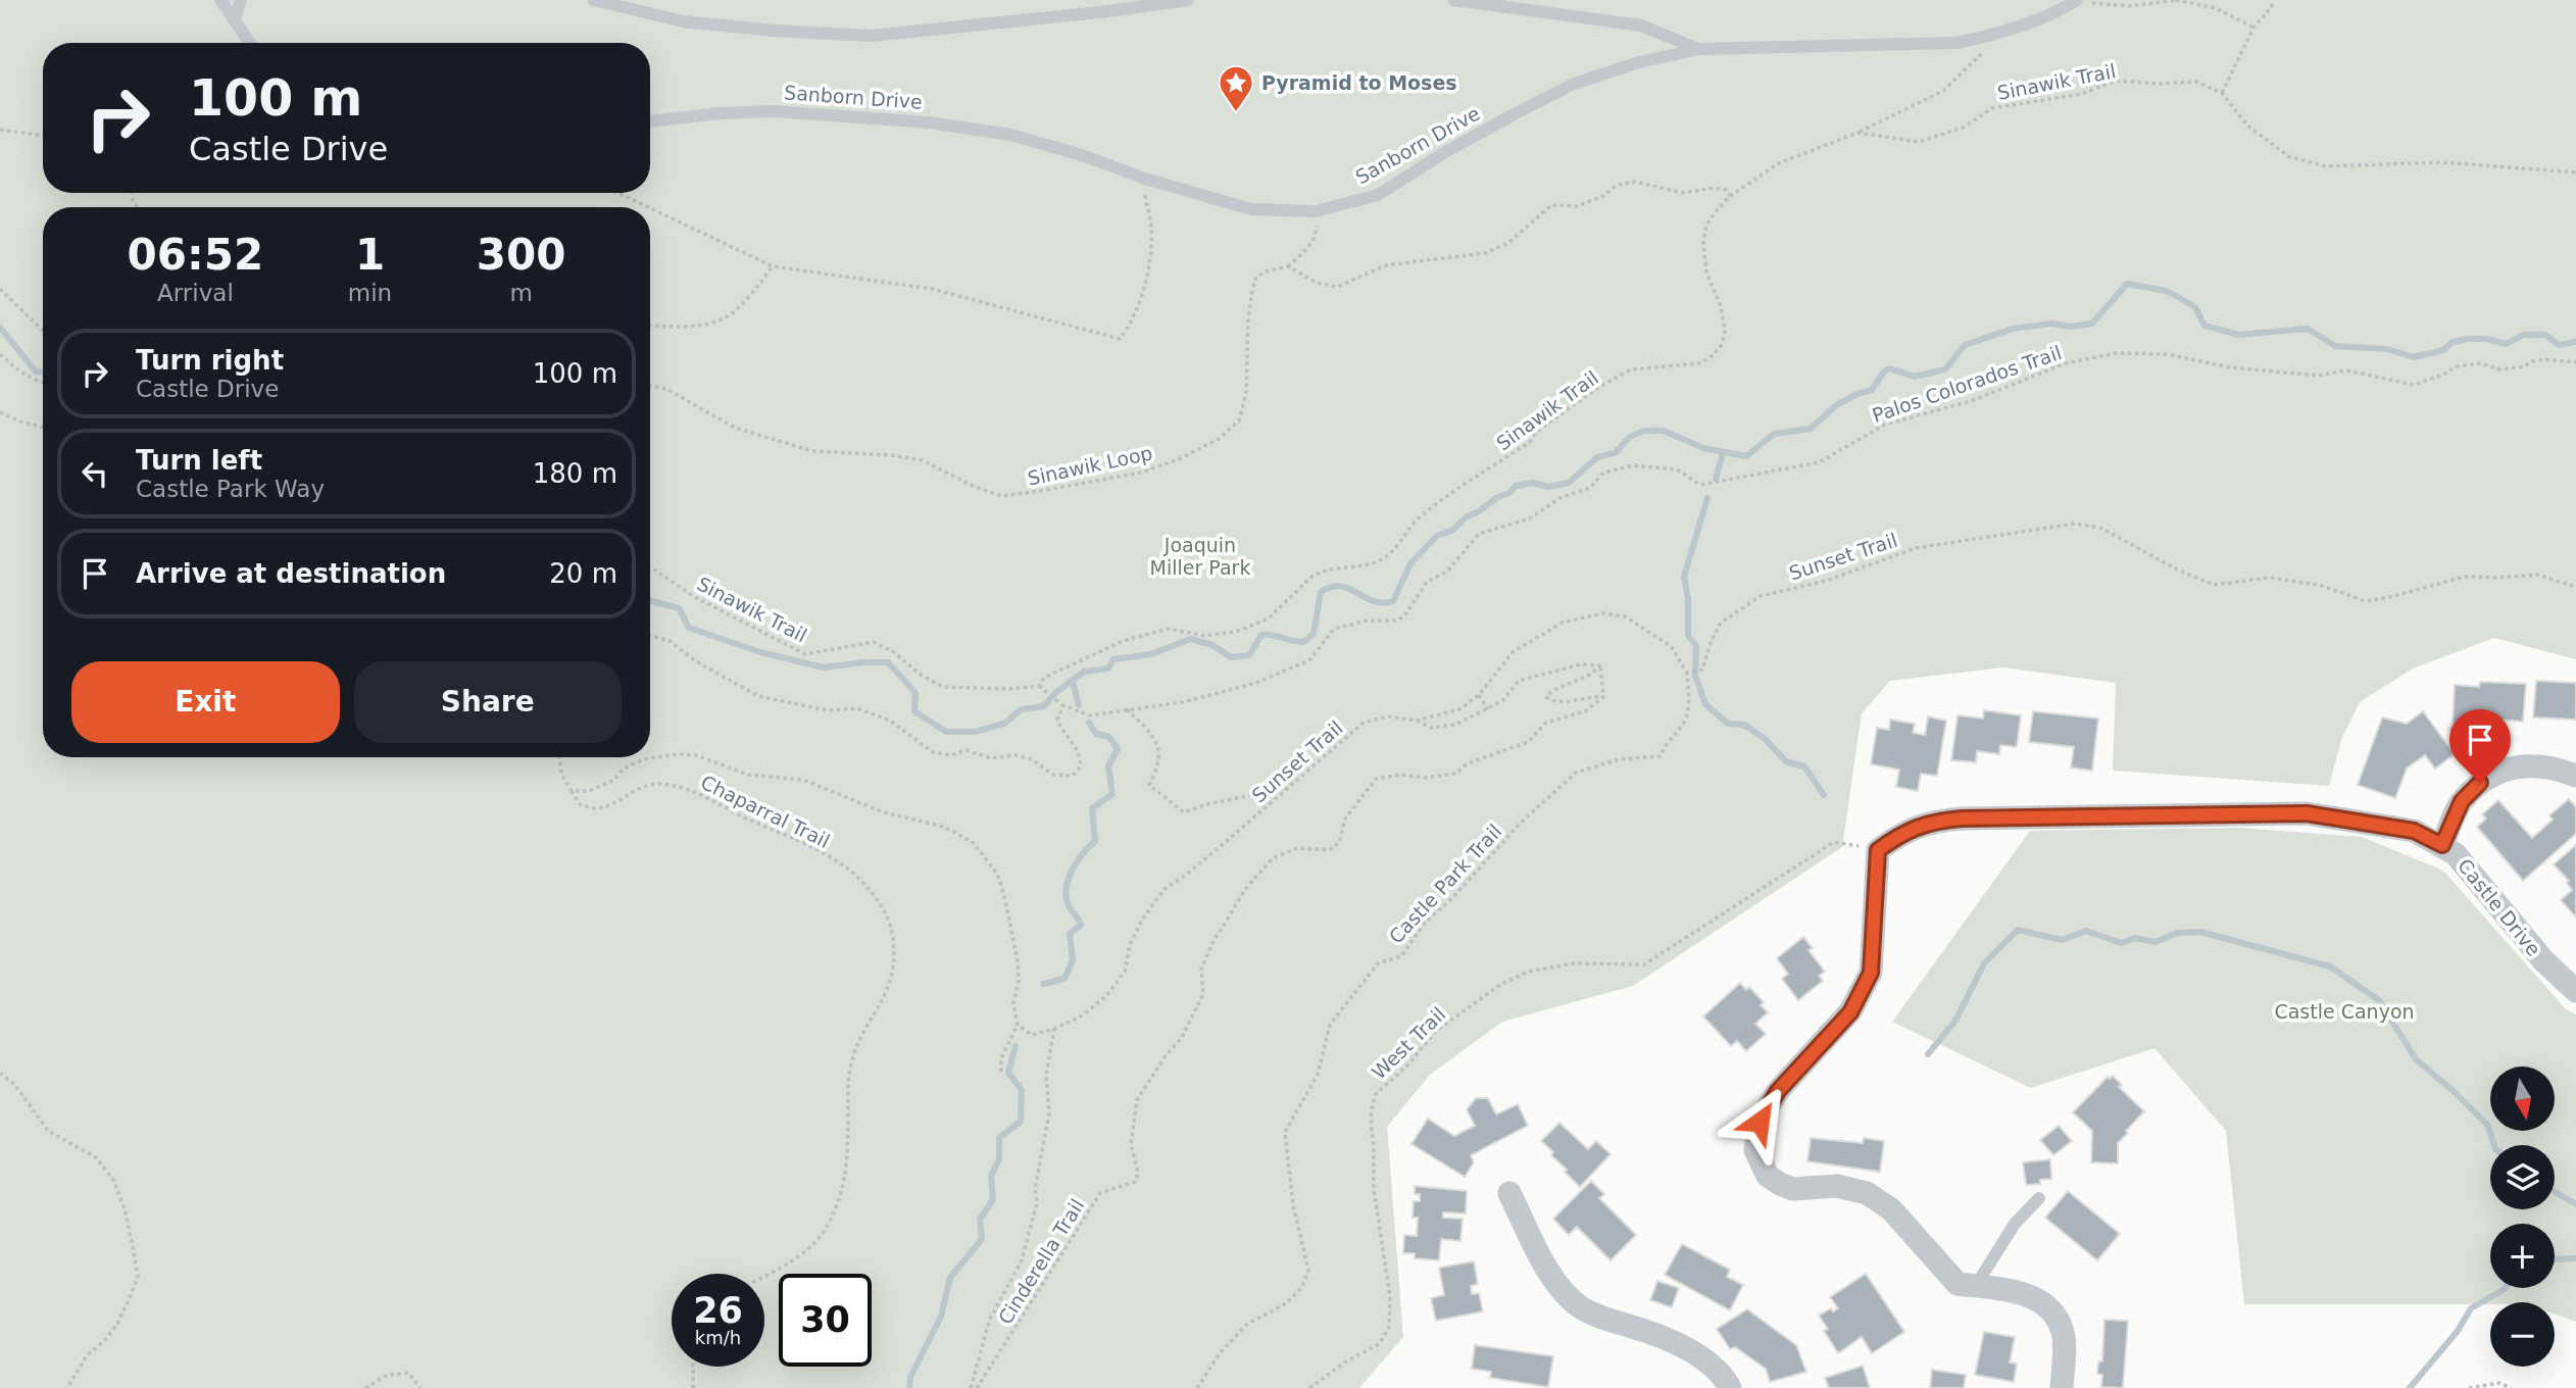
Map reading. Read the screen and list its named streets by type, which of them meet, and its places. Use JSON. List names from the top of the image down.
{
  "streets": {
    "street": ["Castle Drive"],
    "lane": ["Sanborn Drive"],
    "path": [
      "Sinawik Trail",
      "Palos Colorados Trail",
      "Sinawik Loop",
      "Sunset Trail",
      "Chaparral Trail",
      "Castle Park Trail",
      "West Trail",
      "Cinderella Trail"
    ]
  },
  "crossings": [
    ["Sunset Trail", "Castle Park Trail"],
    ["Castle Drive", "West Trail"]
  ],
  "parks": ["Joaquin Miller Park", "Castle Canyon"],
  "places": {
    "place": ["Pyramid to Moses"]
  },
  "north": "bottom",
  "page": {
    "turn": ["100 m", "Castle Drive"],
    "eta": [
      "06:52",
      "Arrival",
      "1",
      "min",
      "300",
      "m"
    ],
    "list": [
      {
        "name": "Turn right",
        "note": "Castle Drive",
        "value": "100 m"
      },
      {
        "name": "Turn left",
        "note": "Castle Park Way",
        "value": "180 m"
      },
      {
        "name": "Arrive at destination",
        "value": "20 m"
      }
    ],
    "buttons": ["Exit", "Share"],
    "map_buttons": ["+", "−"],
    "speed": "26 km/h",
    "limit": "30"
  }
}
